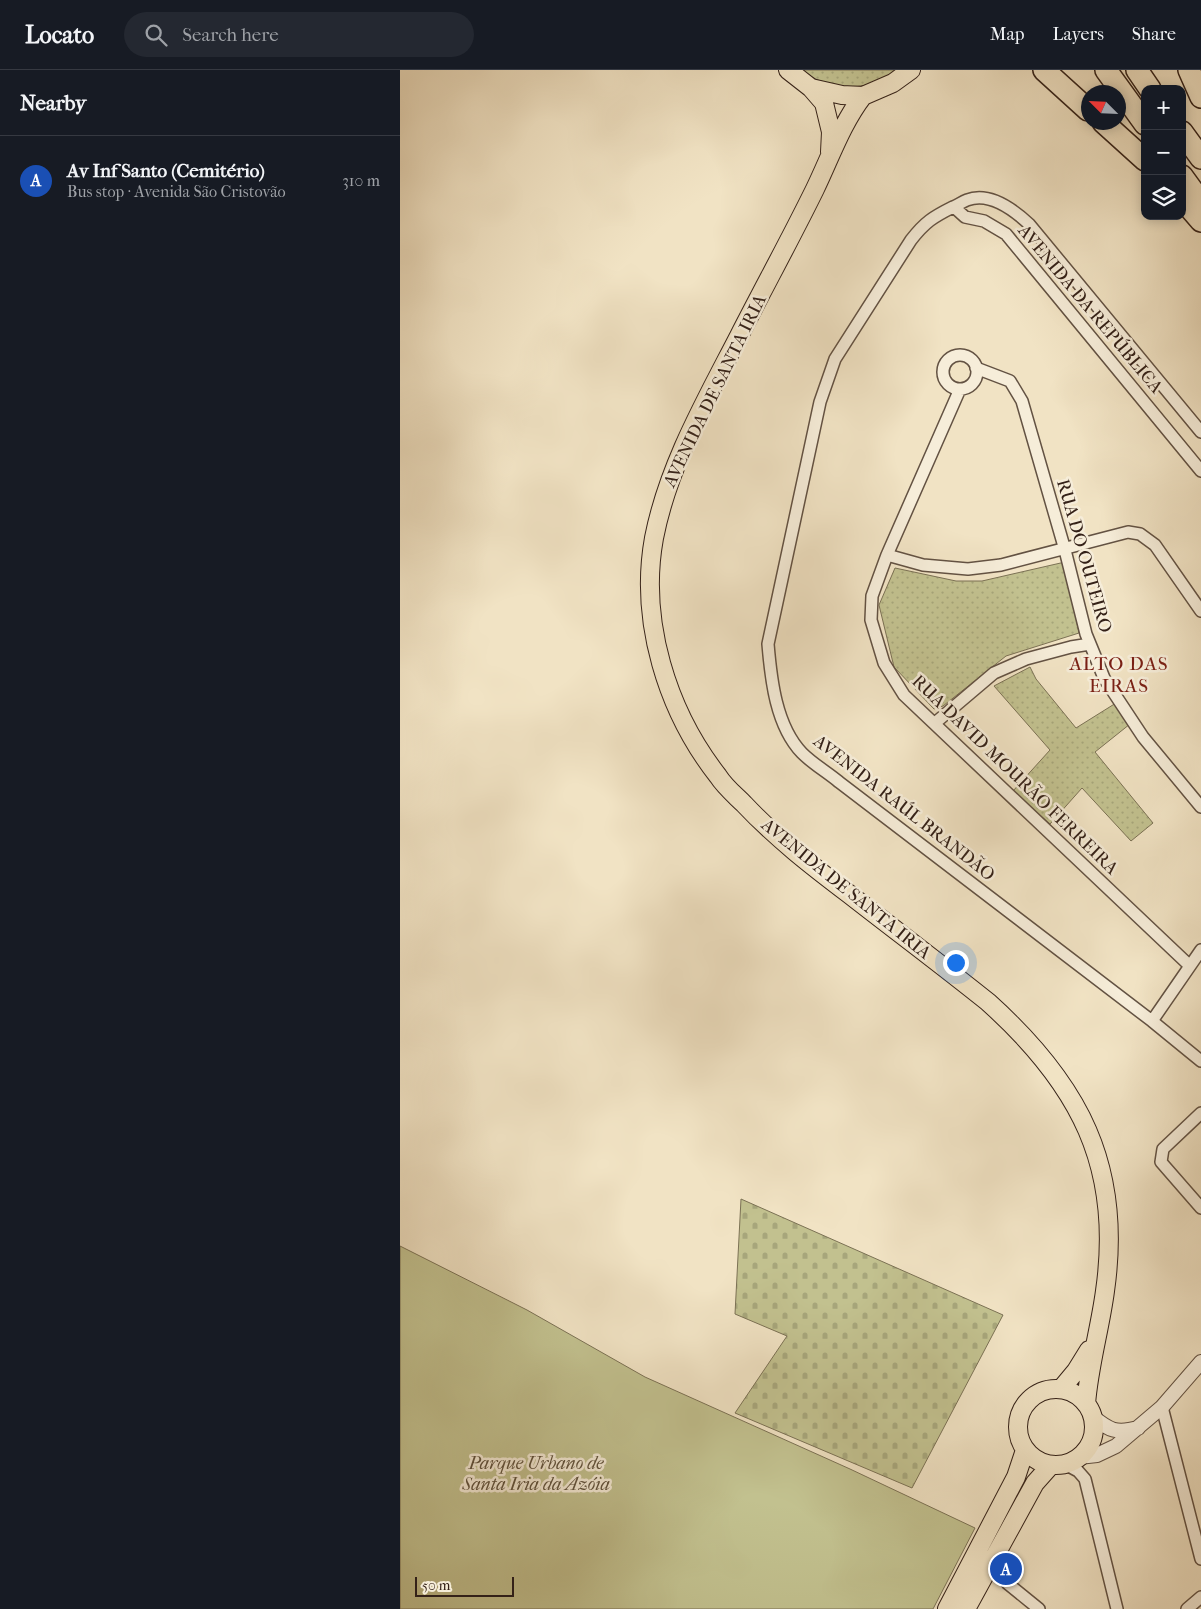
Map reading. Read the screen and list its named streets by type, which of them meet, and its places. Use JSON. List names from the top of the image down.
{
  "streets": {
    "main road": ["AVENIDA DE SANTA IRIA"],
    "street": [
      "AVENIDA DA REPÚBLICA",
      "RUA DO OUTEIRO",
      "RUA DAVID MOURÃO FERREIRA",
      "AVENIDA RAÚL BRANDÃO"
    ]
  },
  "crossings": [
    ["AVENIDA DA REPÚBLICA", "AVENIDA RAÚL BRANDÃO"],
    ["RUA DO OUTEIRO", "RUA DAVID MOURÃO FERREIRA"]
  ],
  "districts": ["ALTO DAS EIRAS"],
  "parks": ["Parque Urbano de Santa Iria da Azóia"],
  "scale_bar": "50 m",
  "north": "top left",
  "page": {
    "header": "Locato",
    "search": "Search here",
    "nav": ["Map", "Layers", "Share"],
    "heading": "Nearby",
    "map_buttons": ["+", "−"],
    "list": [
      {
        "mark": "A",
        "name": "Av Inf Santo (Cemitério)",
        "note": "Bus stop · Avenida São Cristovão",
        "value": "310 m"
      }
    ],
    "pins": "A",
    "scale": "50 m"
  }
}
